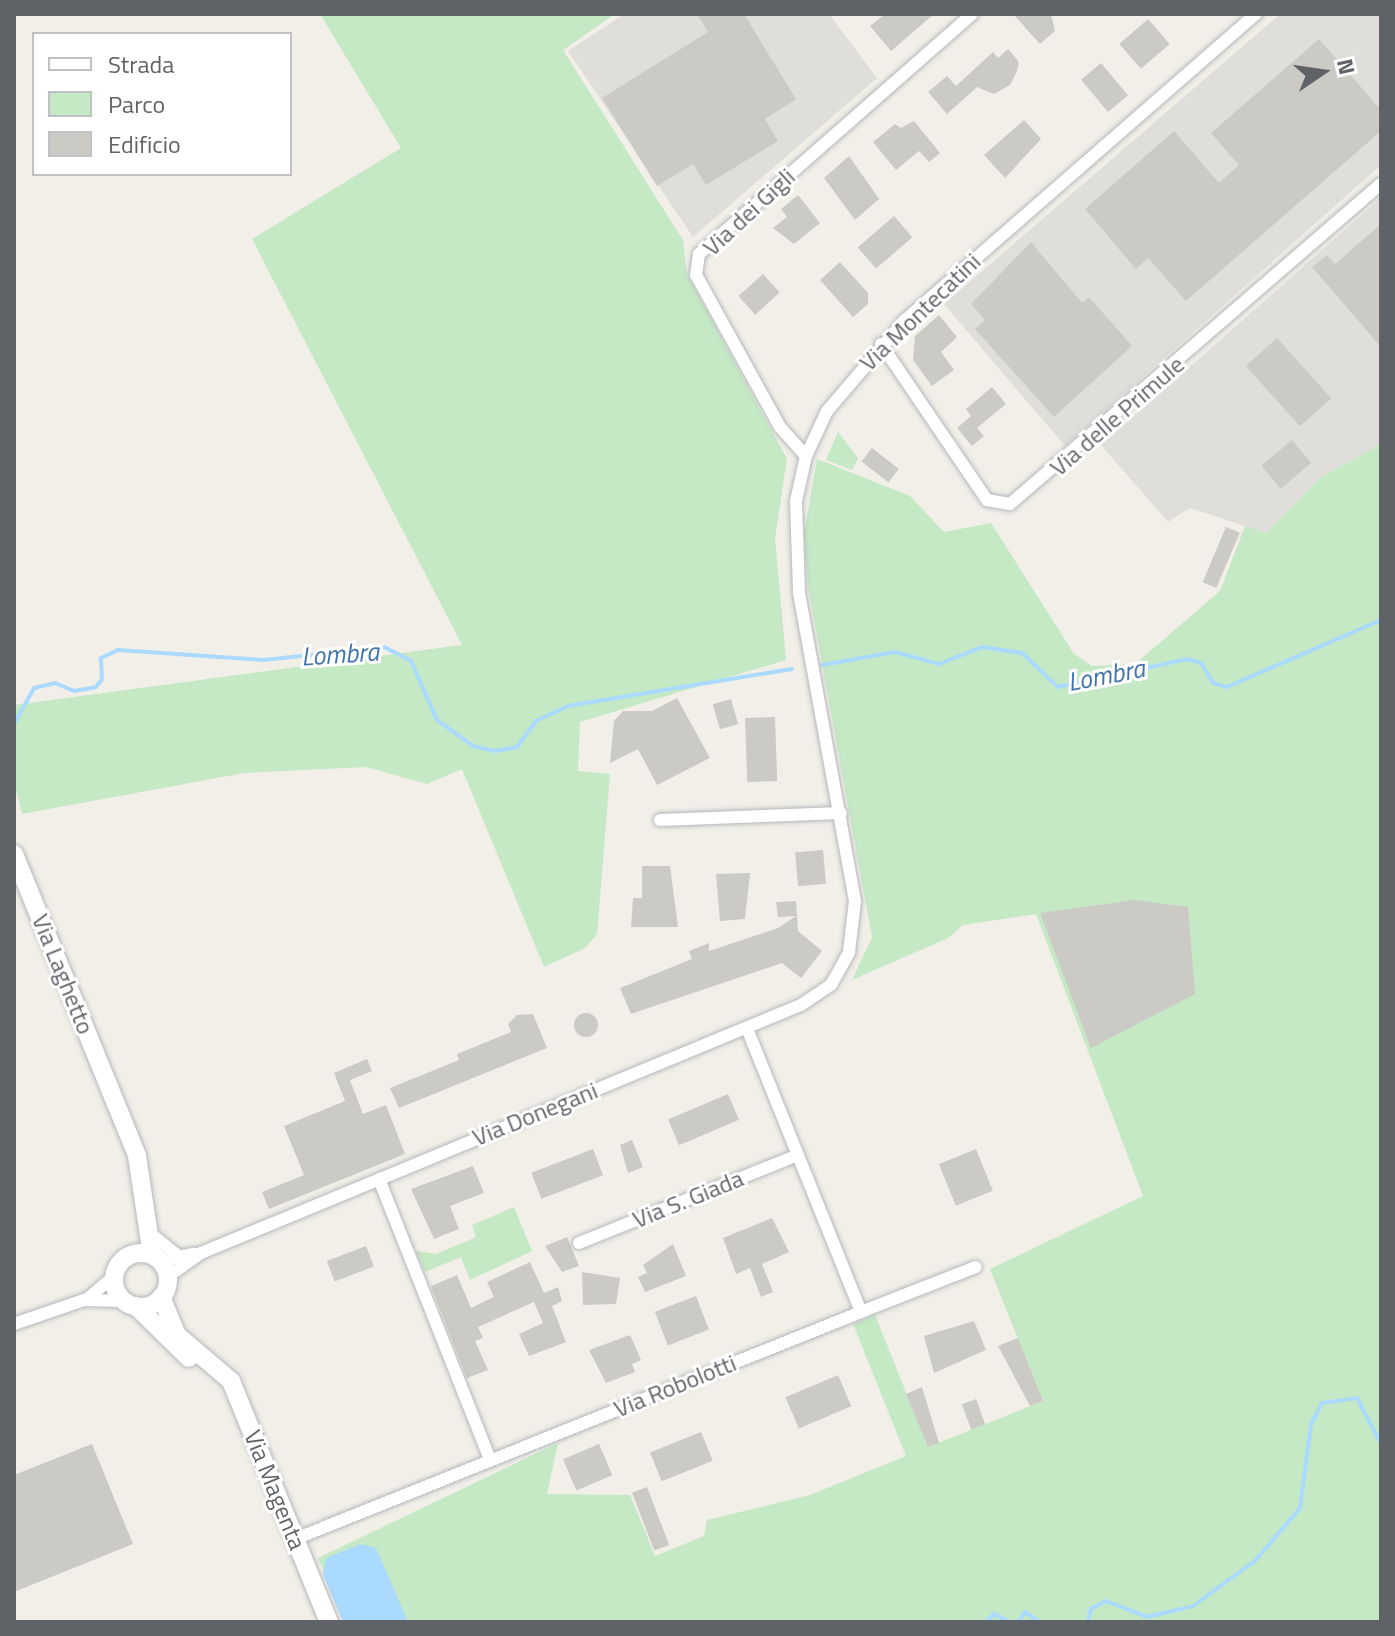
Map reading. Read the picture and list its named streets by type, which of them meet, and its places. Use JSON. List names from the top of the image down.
{
  "streets": {
    "street": [
      "Via dei Gigli",
      "Via Montecatini",
      "Via delle Primule",
      "Via Laghetto",
      "Via Donegani",
      "Via S. Giada",
      "Via Robolotti",
      "Via Magenta"
    ]
  },
  "crossings": [
    ["Via dei Gigli", "Via Montecatini"],
    ["Via Montecatini", "Via delle Primule"],
    ["Via Montecatini", "Via Donegani"],
    ["Via Robolotti", "Via Magenta"]
  ],
  "water": ["Lombra"],
  "legend": ["Strada", "Parco", "Edificio"],
  "north": "right"
}
